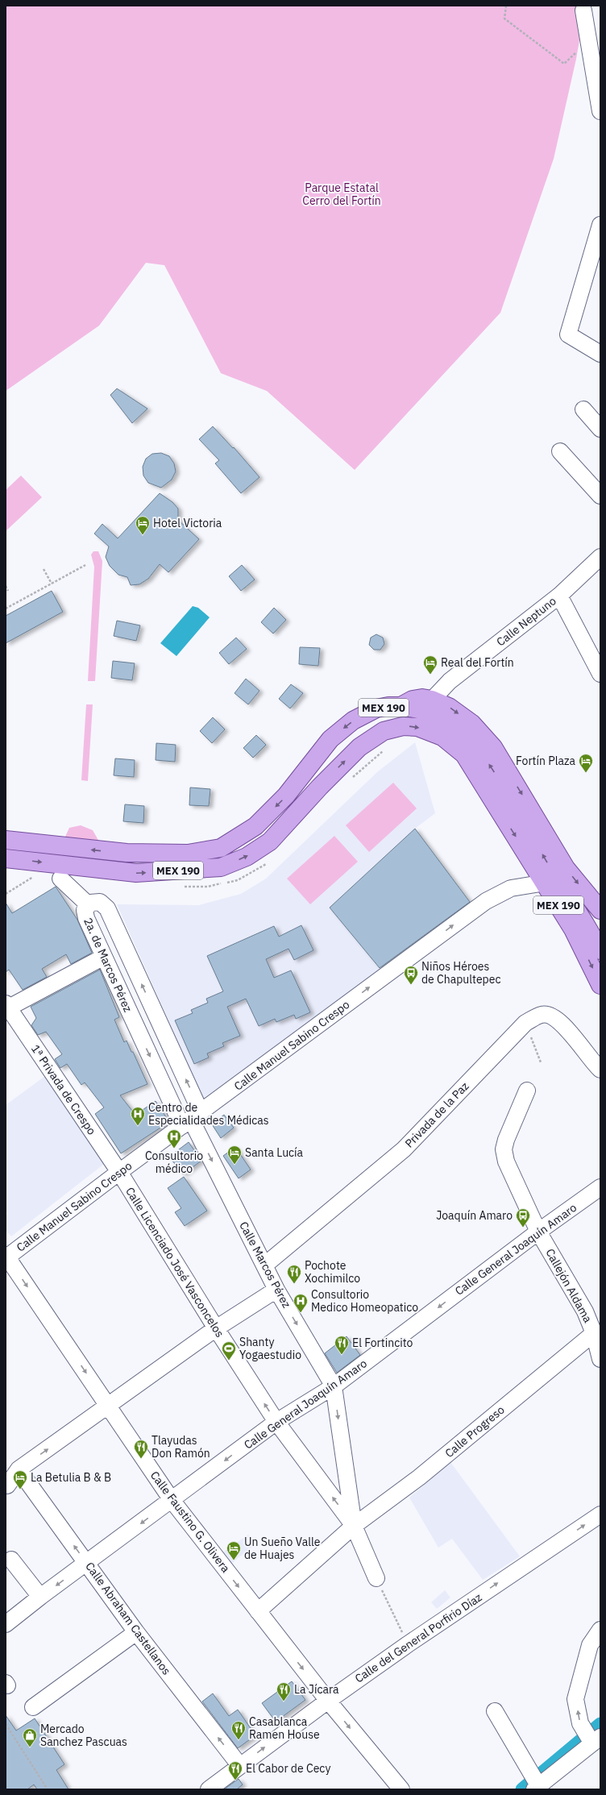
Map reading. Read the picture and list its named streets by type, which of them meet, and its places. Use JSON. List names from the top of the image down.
{
  "streets": {
    "main road": ["MEX 190"],
    "street": [
      "Calle Neptuno",
      "2a. de Marcos Pérez",
      "Calle Manuel Sabino Crespo",
      "1ª Privada de Crespo",
      "Privada de la Paz",
      "Calle General Joaquín Amaro",
      "Calle Licenciado José Vasconcelos",
      "Calle Marcos Pérez",
      "Callejón Aldama",
      "Calle Progreso",
      "Calle Faustino G. Olivera",
      "Calle Abraham Castellanos",
      "Calle del General Porfirio Díaz"
    ]
  },
  "crossings": [
    ["Calle Neptuno", "MEX 190"],
    ["MEX 190", "Calle Manuel Sabino Crespo"],
    ["2a. de Marcos Pérez", "Calle Manuel Sabino Crespo"],
    ["2a. de Marcos Pérez", "Calle Marcos Pérez"],
    ["Calle Manuel Sabino Crespo", "1ª Privada de Crespo"],
    ["Calle Manuel Sabino Crespo", "Calle Licenciado José Vasconcelos"],
    ["Calle Manuel Sabino Crespo", "Calle Marcos Pérez"],
    ["Calle Manuel Sabino Crespo", "Calle Faustino G. Olivera"],
    ["1ª Privada de Crespo", "Calle Licenciado José Vasconcelos"],
    ["Privada de la Paz", "Calle Marcos Pérez"],
    ["Calle General Joaquín Amaro", "Calle Licenciado José Vasconcelos"],
    ["Calle General Joaquín Amaro", "Calle Marcos Pérez"],
    ["Calle General Joaquín Amaro", "Callejón Aldama"],
    ["Calle General Joaquín Amaro", "Calle Faustino G. Olivera"],
    ["Calle General Joaquín Amaro", "Calle Abraham Castellanos"],
    ["Calle Licenciado José Vasconcelos", "Calle Marcos Pérez"],
    ["Calle Licenciado José Vasconcelos", "Calle Progreso"],
    ["Calle Marcos Pérez", "Calle Progreso"],
    ["Callejón Aldama", "Calle Progreso"],
    ["Calle Progreso", "Calle Faustino G. Olivera"],
    ["Calle Faustino G. Olivera", "Calle del General Porfirio Díaz"],
    ["Calle Abraham Castellanos", "Calle del General Porfirio Díaz"]
  ],
  "one_way": [
    "Calle Manuel Sabino Crespo",
    "Calle Licenciado José Vasconcelos",
    "Calle Marcos Pérez",
    "Calle Faustino G. Olivera",
    "Calle Abraham Castellanos",
    "Calle del General Porfirio Díaz"
  ],
  "parks": ["Parque Estatal Cerro del Fortín"],
  "places": {
    "hotel": [
      "Hotel Victoria",
      "Real del Fortín",
      "Fortín Plaza",
      "Santa Lucía",
      "La Betulia B & B",
      "Un Sueño Valle de Huajes"
    ],
    "bus stop": ["Niños Héroes de Chapultepec", "Joaquín Amaro"],
    "hospital": ["Centro de Especialidades Médicas", "Consultorio médico", "Consultorio Medico Homeopatico"],
    "restaurant": [
      "Pochote Xochimilco",
      "El Fortincito",
      "Tlayudas Don Ramón",
      "La Jícara",
      "Casablanca Ramen House",
      "El Cabor de Cecy"
    ],
    "sports": ["Shanty Yogaestudio"],
    "shop": ["Mercado Sanchez Pascuas"]
  }
}
